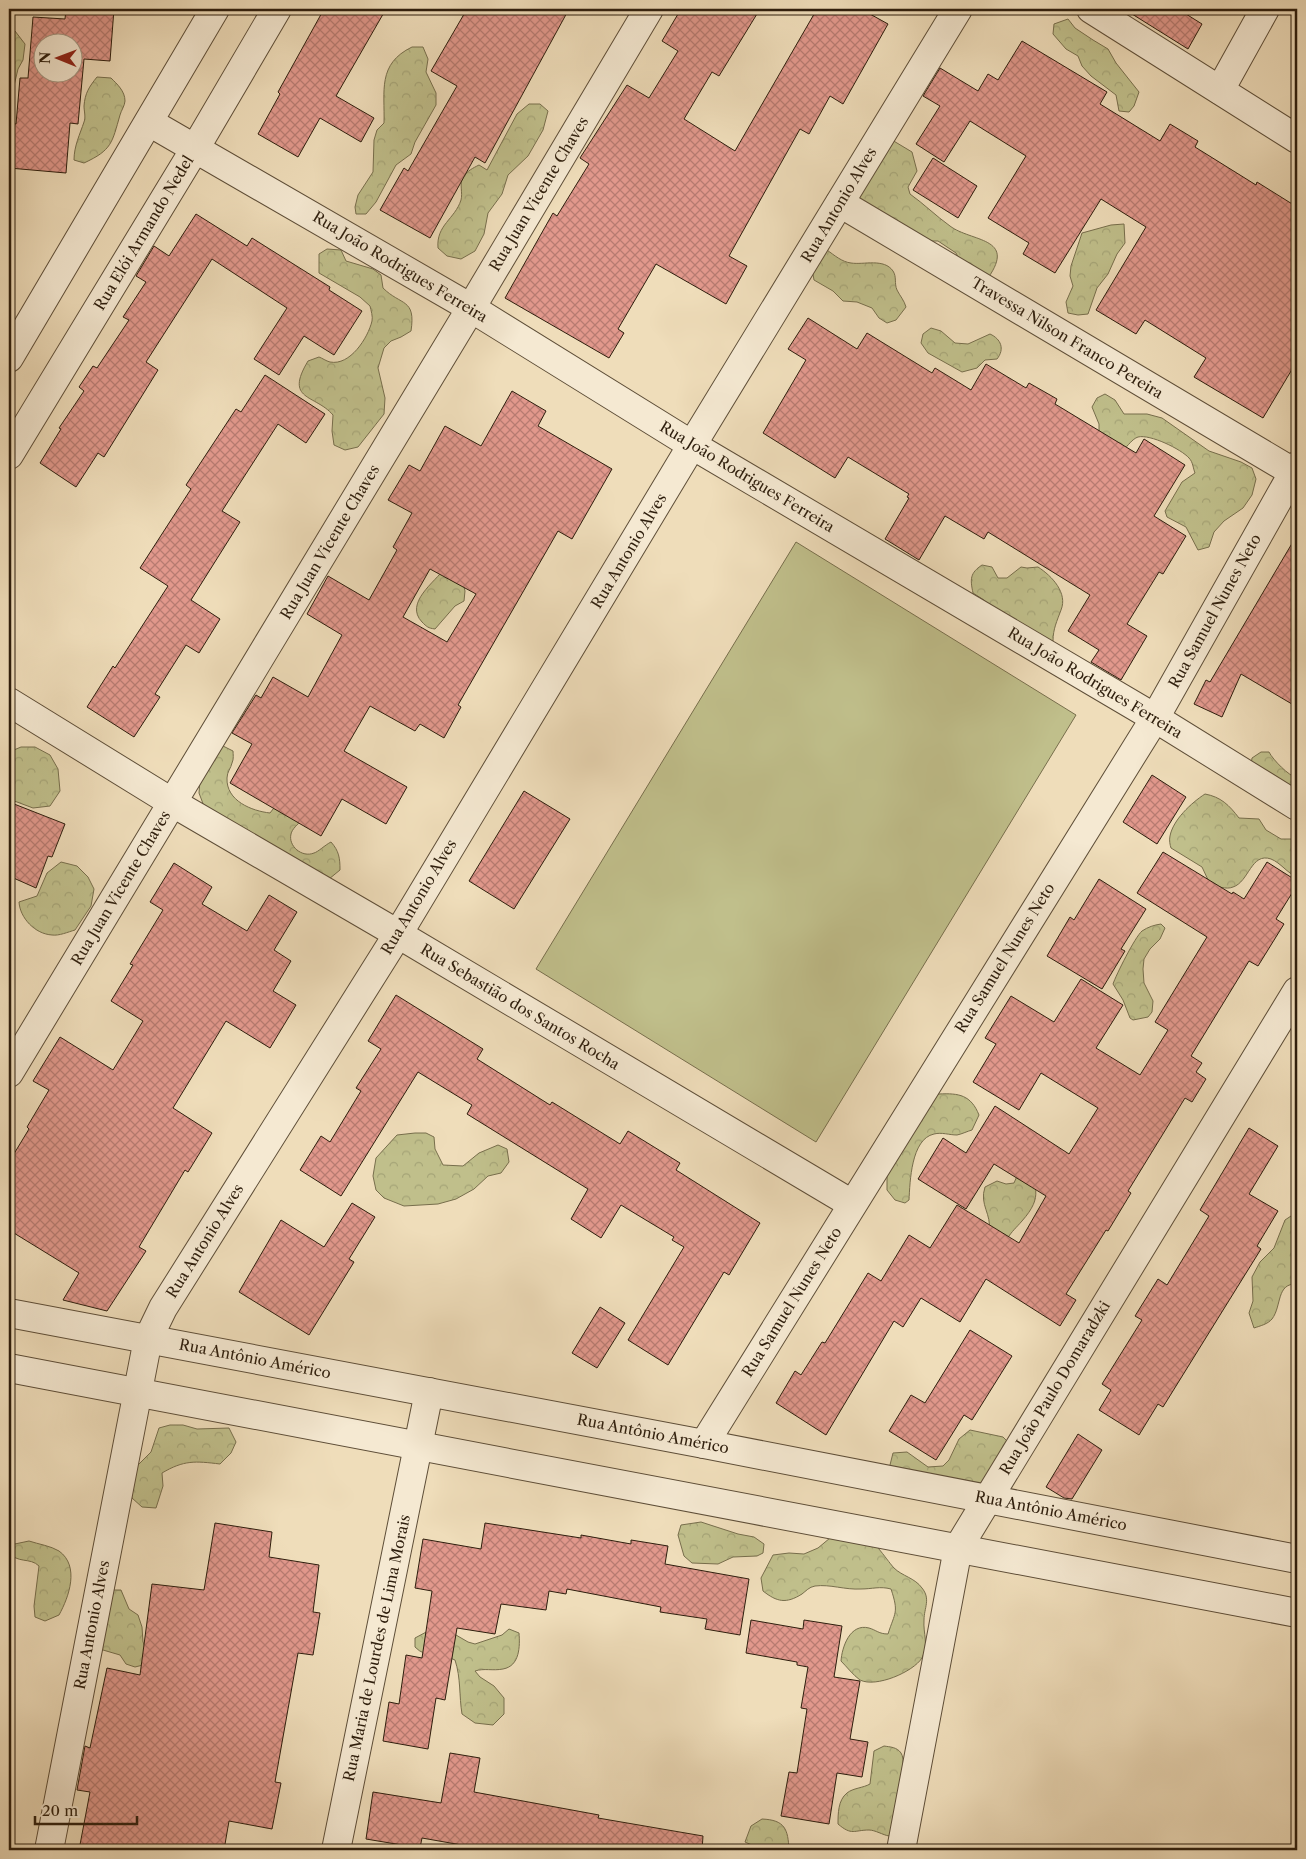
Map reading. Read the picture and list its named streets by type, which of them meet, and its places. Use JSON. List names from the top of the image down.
{
  "streets": {
    "street": [
      "Rua Juan Vicente Chaves",
      "Rua Antonio Alves",
      "Rua Elói Armando Nedel",
      "Rua João Rodrigues Ferreira",
      "Travessa Nilson Franco Pereira",
      "Rua Samuel Nunes Neto",
      "Rua Sebastião dos Santos Rocha",
      "Rua Antônio Américo",
      "Rua João Paulo Domaradzki",
      "Rua Maria de Lourdes de Lima Morais"
    ]
  },
  "crossings": [
    ["Rua Juan Vicente Chaves", "Rua João Rodrigues Ferreira"],
    ["Rua Juan Vicente Chaves", "Rua Sebastião dos Santos Rocha"],
    ["Rua Antonio Alves", "Rua João Rodrigues Ferreira"],
    ["Rua Antonio Alves", "Travessa Nilson Franco Pereira"],
    ["Rua Antonio Alves", "Rua Sebastião dos Santos Rocha"],
    ["Rua Antonio Alves", "Rua Antônio Américo"],
    ["Rua Elói Armando Nedel", "Rua João Rodrigues Ferreira"],
    ["Rua João Rodrigues Ferreira", "Rua Samuel Nunes Neto"],
    ["Travessa Nilson Franco Pereira", "Rua Samuel Nunes Neto"],
    ["Rua Samuel Nunes Neto", "Rua Sebastião dos Santos Rocha"],
    ["Rua Samuel Nunes Neto", "Rua Antônio Américo"],
    ["Rua Antônio Américo", "Rua João Paulo Domaradzki"],
    ["Rua Antônio Américo", "Rua Maria de Lourdes de Lima Morais"]
  ],
  "scale_bar": "20 m",
  "north": "left"
}
